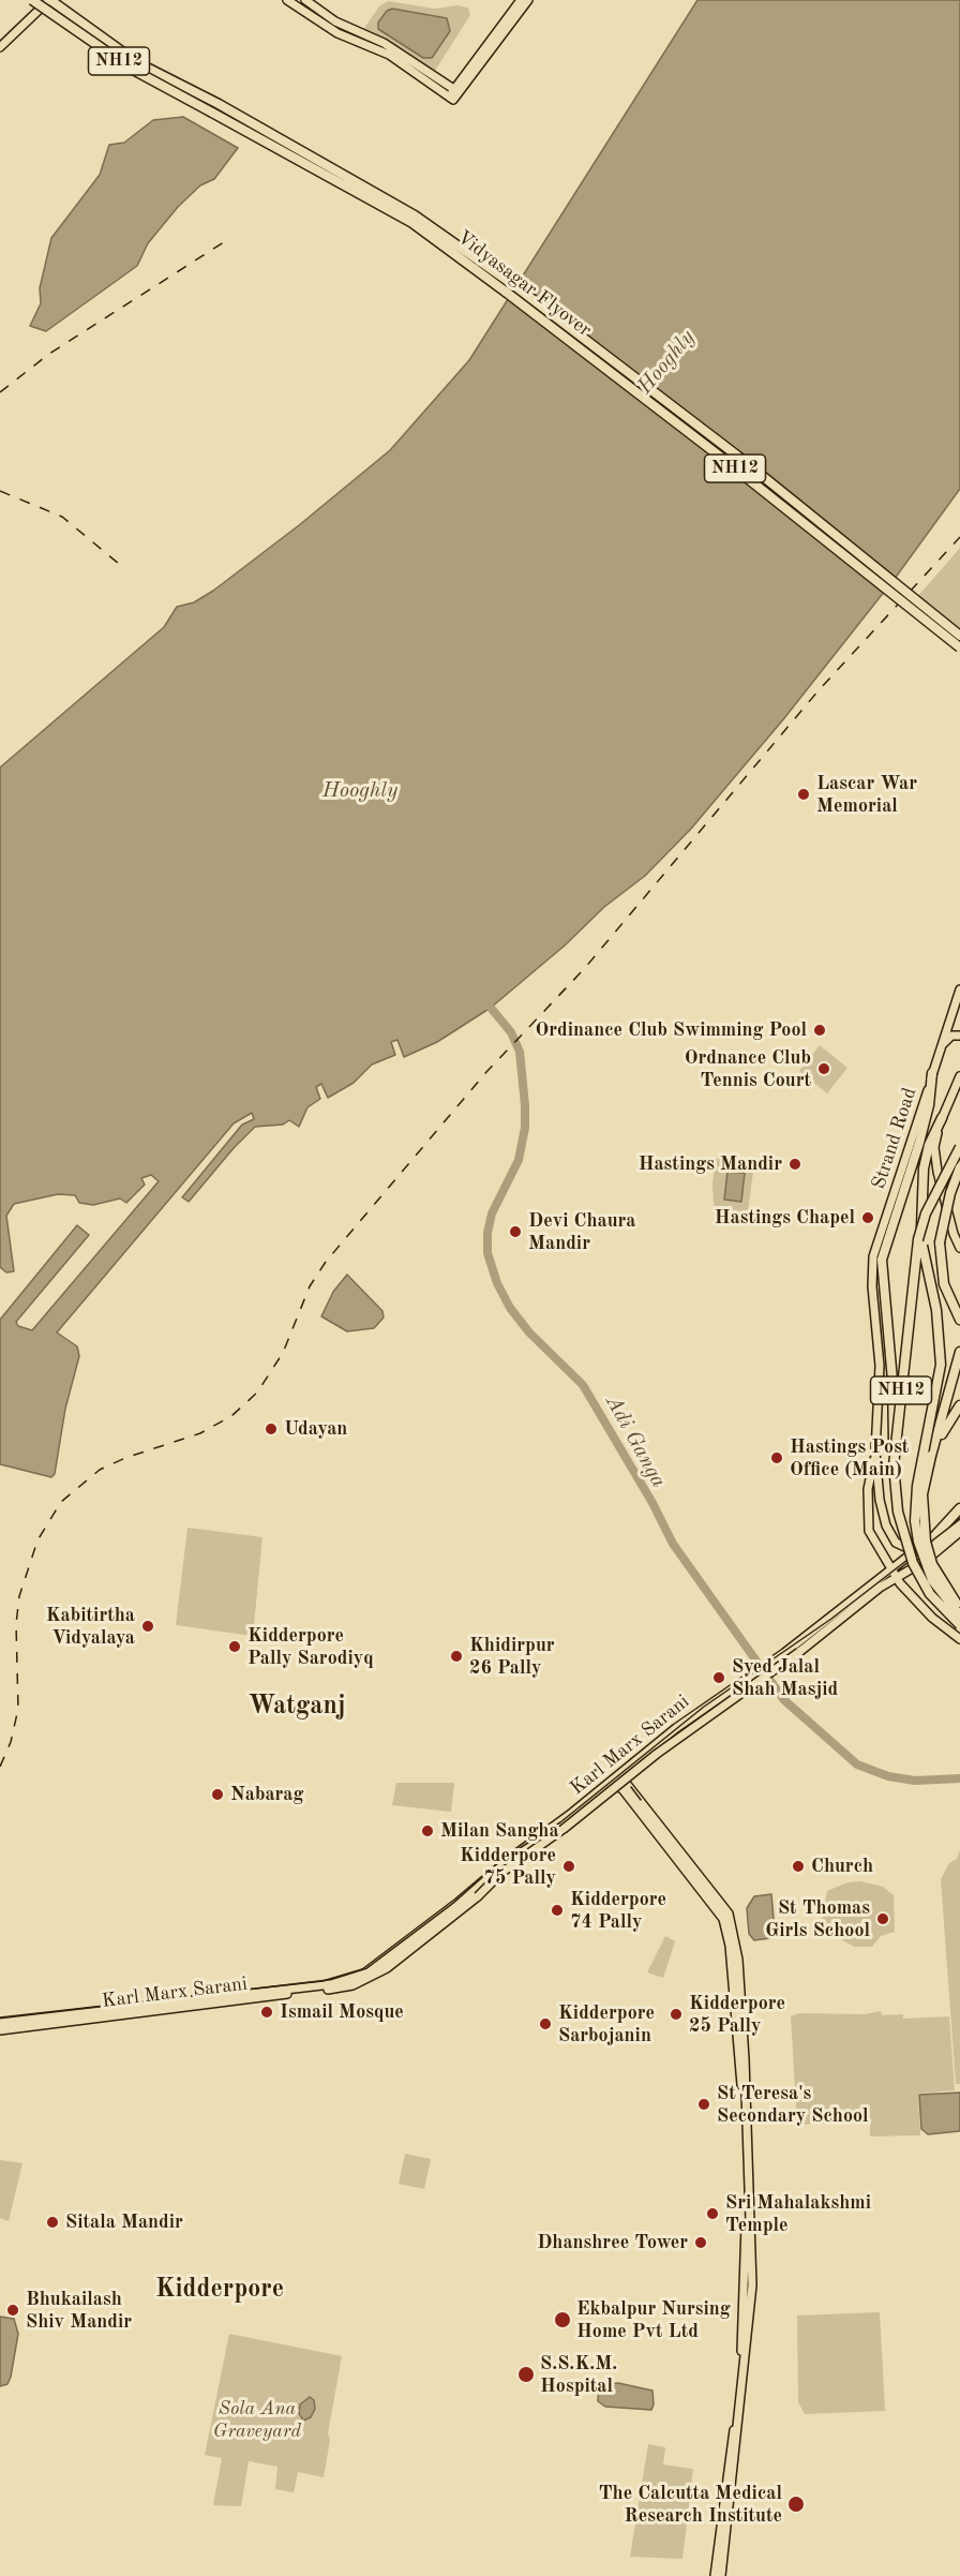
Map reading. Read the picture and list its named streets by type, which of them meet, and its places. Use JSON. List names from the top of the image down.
{
  "streets": {
    "highway": ["NH12", "Vidyasagar Flyover"],
    "main road": ["Strand Road", "Karl Marx Sarani"]
  },
  "districts": ["Watganj", "Kidderpore"],
  "water": ["Hooghly", "Adi Ganga"],
  "parks": ["Sola Ana Graveyard"],
  "places": [
    "Lascar War Memorial",
    "Ordinance Club Swimming Pool",
    "Ordnance Club Tennis Court",
    "Hastings Mandir",
    "Hastings Chapel",
    "Devi Chaura Mandir",
    "Udayan",
    "Hastings Post Office (Main)",
    "Kabitirtha Vidyalaya",
    "Kidderpore Pally Sarodiyq",
    "Khidirpur 26 Pally",
    "Syed Jalal Shah Masjid",
    "Nabarag",
    "Milan Sangha",
    "Kidderpore 75 Pally",
    "Church",
    "Kidderpore 74 Pally",
    "St Thomas Girls School",
    "Ismail Mosque",
    "Kidderpore 25 Pally",
    "Kidderpore Sarbojanin",
    "St Teresa's Secondary School",
    "Sri Mahalakshmi Temple",
    "Sitala Mandir",
    "Dhanshree Tower",
    "Bhukailash Shiv Mandir",
    "Ekbalpur Nursing Home Pvt Ltd",
    "S.S.K.M. Hospital",
    "The Calcutta Medical Research Institute"
  ]
}
